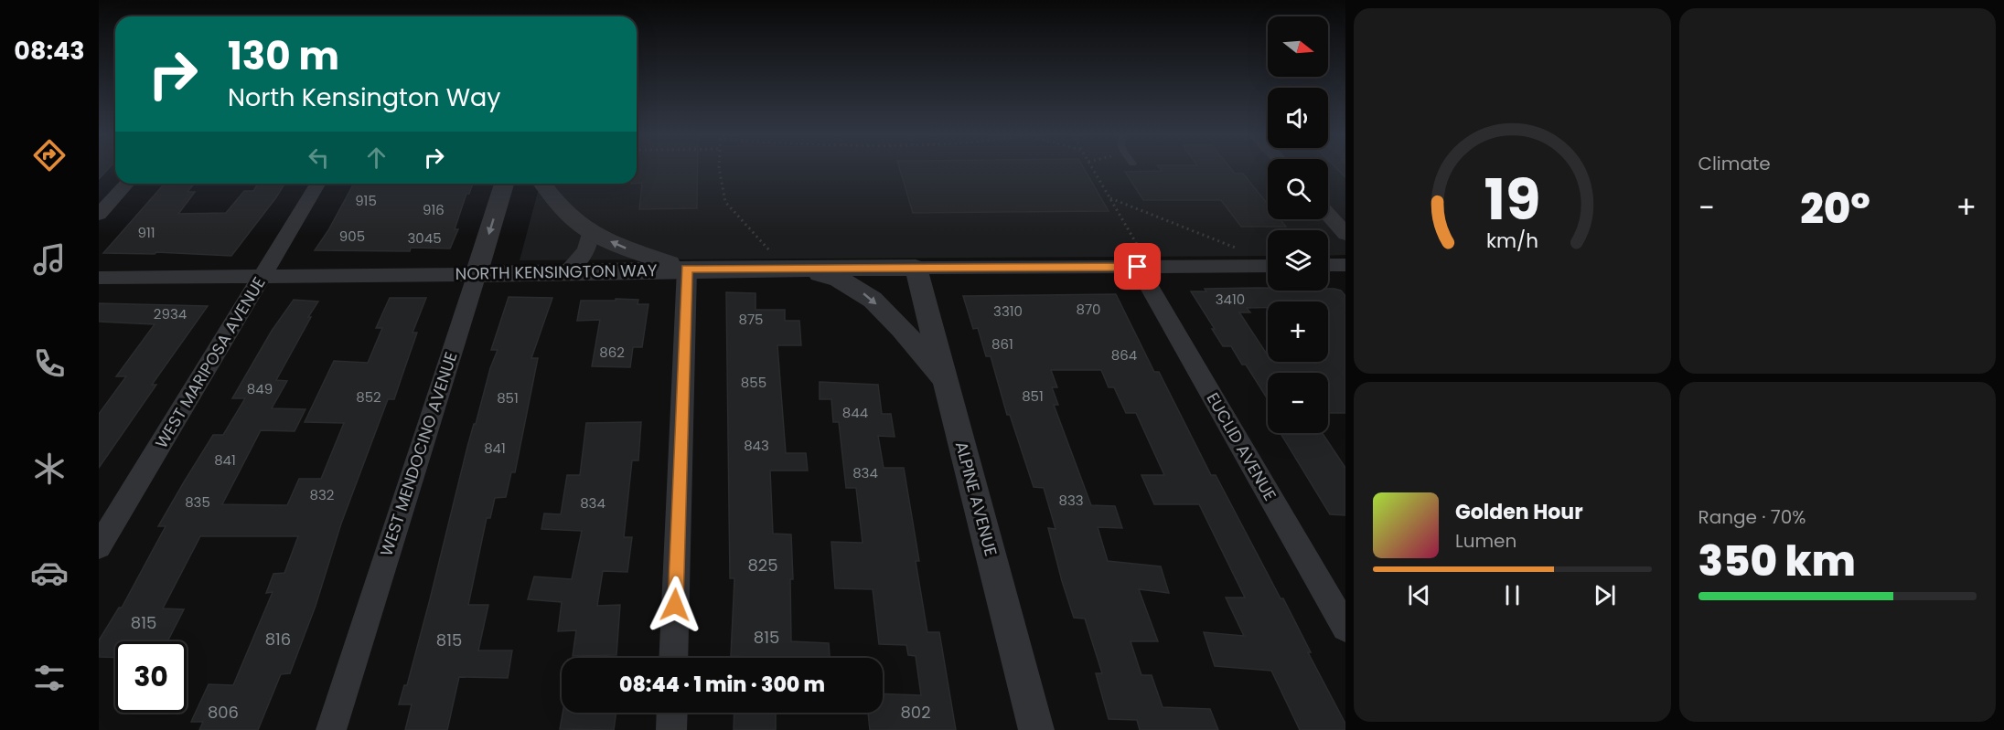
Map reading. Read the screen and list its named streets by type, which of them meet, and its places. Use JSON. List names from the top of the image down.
{
  "streets": {
    "street": [
      "NORTH KENSINGTON WAY",
      "WEST MARIPOSA AVENUE",
      "EUCLID AVENUE",
      "WEST MENDOCINO AVENUE",
      "ALPINE AVENUE"
    ]
  },
  "crossings": [
    ["NORTH KENSINGTON WAY", "WEST MARIPOSA AVENUE"],
    ["NORTH KENSINGTON WAY", "EUCLID AVENUE"],
    ["NORTH KENSINGTON WAY", "WEST MENDOCINO AVENUE"],
    ["NORTH KENSINGTON WAY", "ALPINE AVENUE"]
  ],
  "house_numbers": [
    "915",
    "916",
    "911",
    "905",
    "3045",
    "3410",
    "870",
    "3310",
    "2934",
    "875",
    "861",
    "862",
    "864",
    "855",
    "849",
    "851",
    "852",
    "851",
    "844",
    "843",
    "841",
    "841",
    "834",
    "832",
    "833",
    "835",
    "834",
    "825",
    "815",
    "815",
    "816",
    "815",
    "806",
    "802"
  ],
  "north": "right",
  "page": {
    "tabs": "08:43",
    "tile": [
      "Climate",
      ["Range · 70%", "350 km"]
    ],
    "map_buttons": ["+", "−"],
    "turn": ["130 m", "North Kensington Way"],
    "heat": ["−", "20°", "+"],
    "song": ["Golden Hour", "Lumen"],
    "limit": "30",
    "trip": "08:44 · 1 min · 300 m",
    "gauge": ["19", "km/h"]
  }
}
